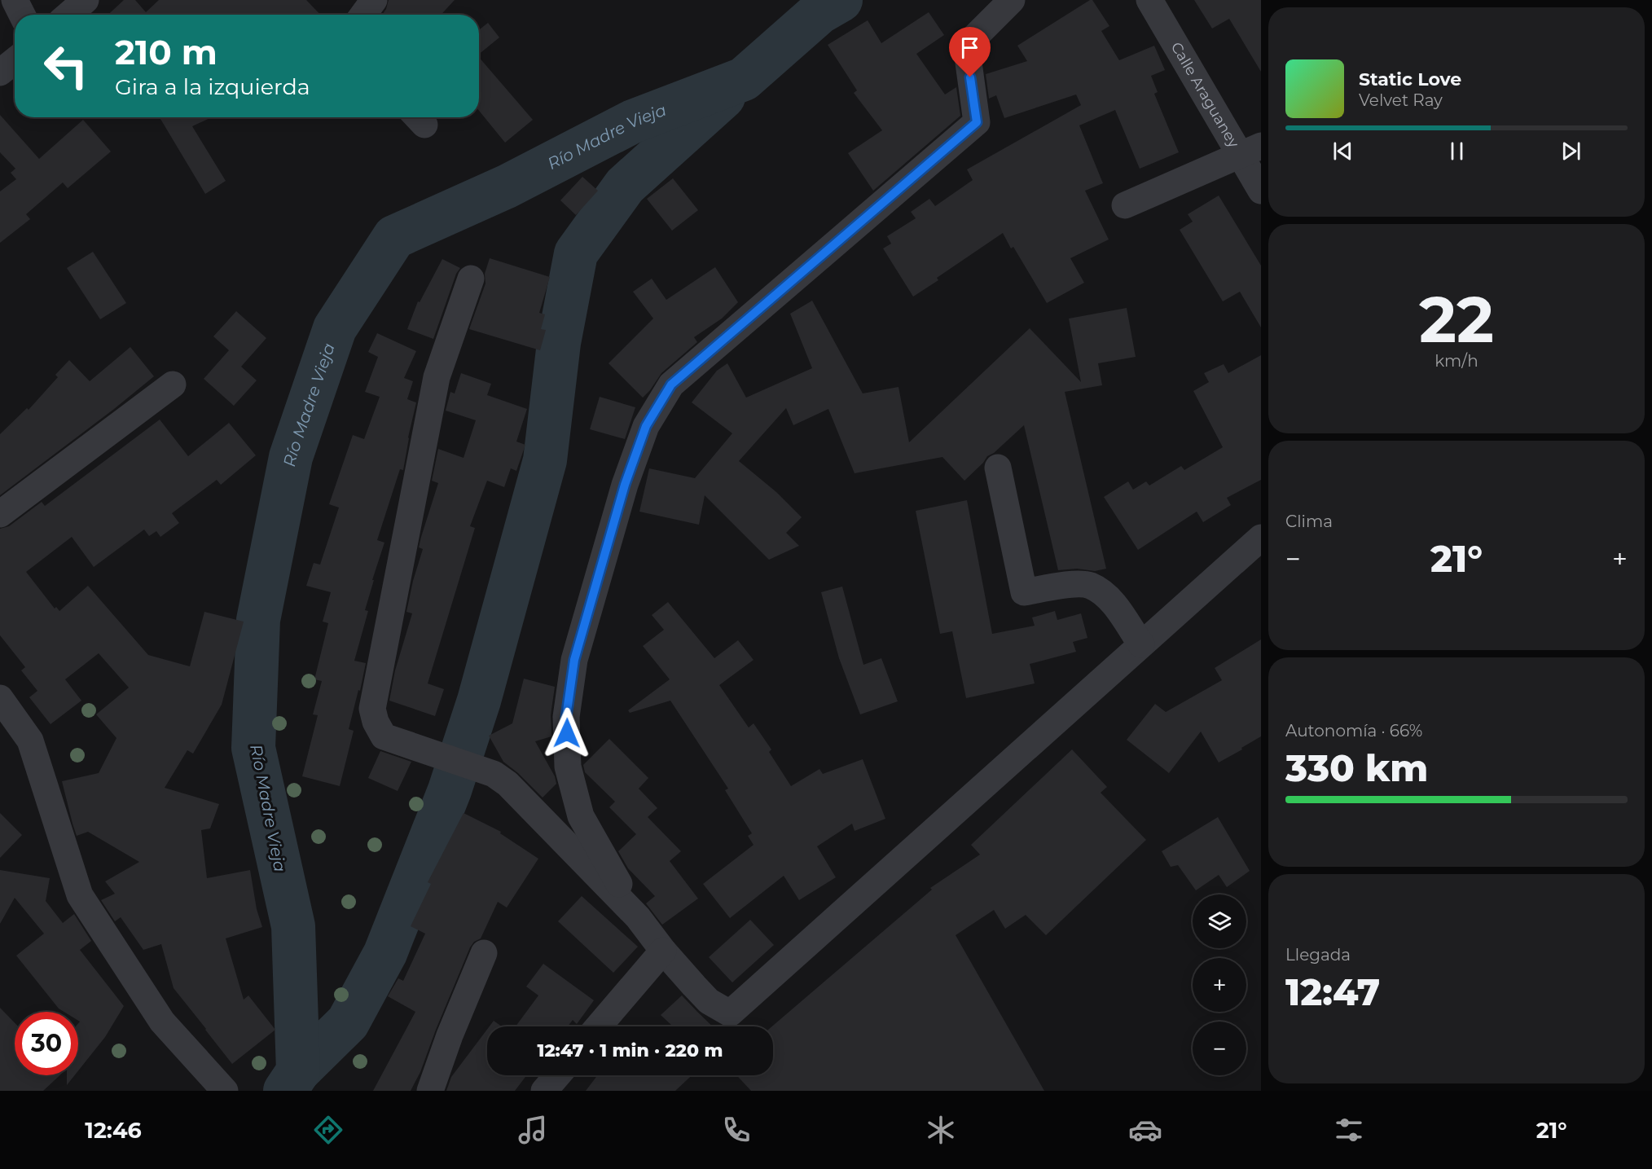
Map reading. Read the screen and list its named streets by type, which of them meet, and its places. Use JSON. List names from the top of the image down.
{
  "streets": {
    "street": ["Calle Araguaney"]
  },
  "water": ["Río Madre Vieja"],
  "page": {
    "turn": ["210 m", "Gira a la izquierda"],
    "song": ["Static Love", "Velvet Ray"],
    "tile": [
      ["22", "km/h"],
      "Clima",
      ["Autonomía · 66%", "330 km"],
      ["Llegada", "12:47"]
    ],
    "heat": ["−", "21°", "+"],
    "map_buttons": ["+", "−"],
    "limit": "30",
    "trip": "12:47 · 1 min · 220 m",
    "tabs": ["12:46", "21°"]
  }
}
